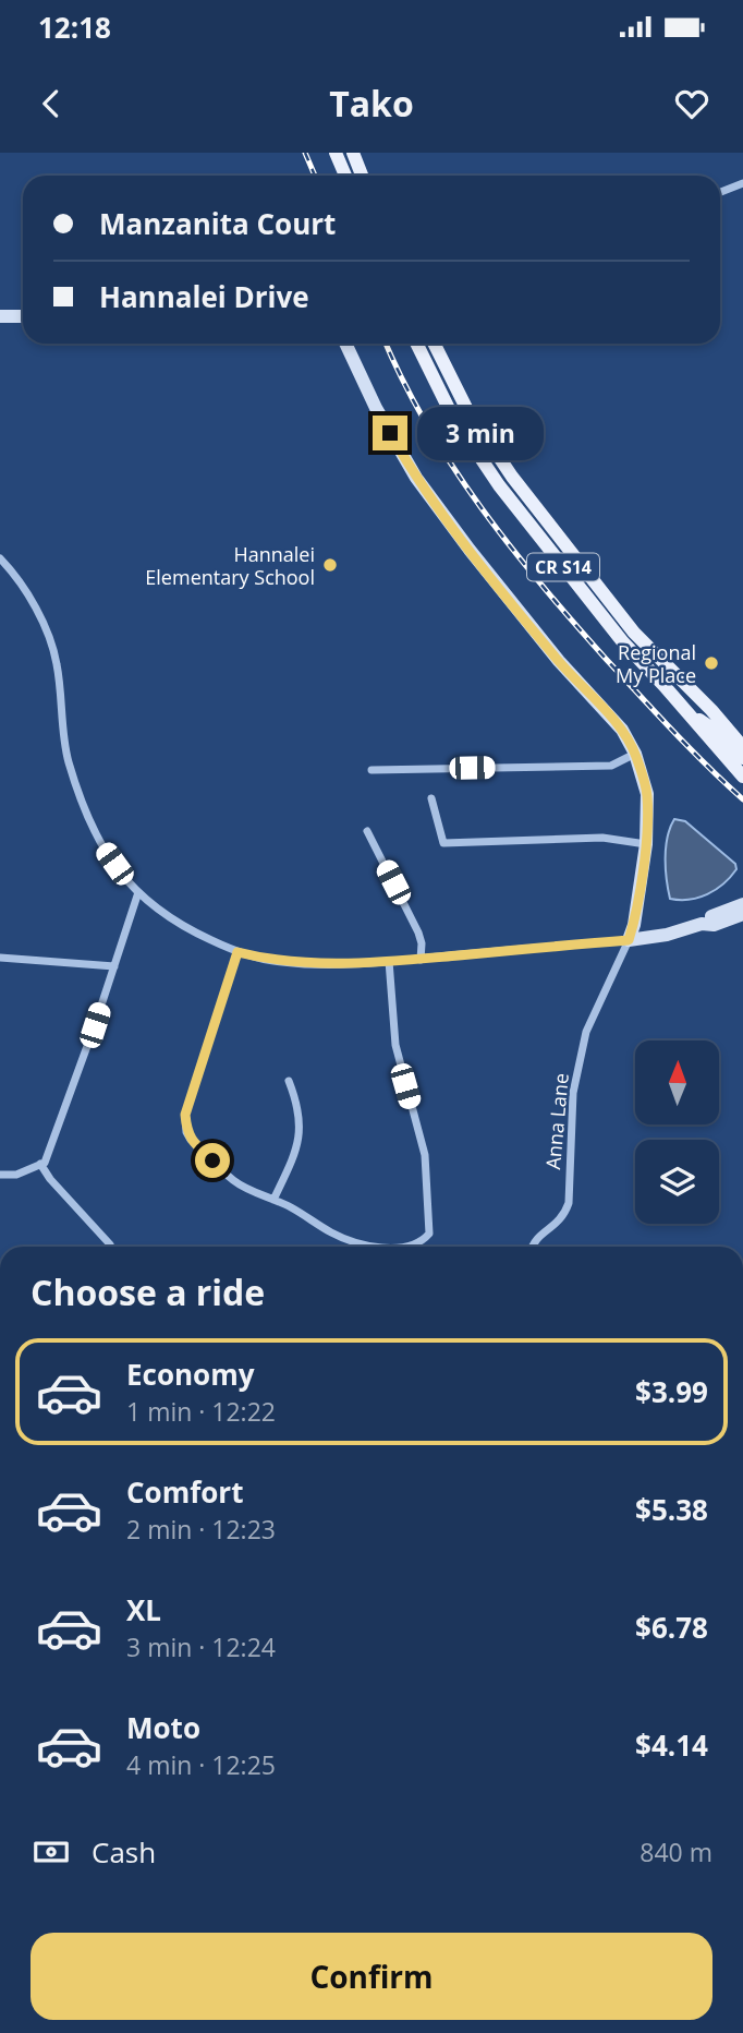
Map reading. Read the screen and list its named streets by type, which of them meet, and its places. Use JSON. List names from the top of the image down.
{
  "streets": {
    "main road": ["CR S14"],
    "street": ["Anna Lane"]
  },
  "places": ["Hannalei Elementary School", "Regional My Place"],
  "north": "top",
  "page": {
    "status": "12:18",
    "header": "Tako",
    "banner": ["Manzanita Court", "Hannalei Drive"],
    "bubble": "3 min",
    "heading": "Choose a ride",
    "list": [
      {
        "name": "Economy",
        "note": "1 min · 12:22",
        "value": "$3.99"
      },
      {
        "name": "Comfort",
        "note": "2 min · 12:23",
        "value": "$5.38"
      },
      {
        "name": "XL",
        "note": "3 min · 12:24",
        "value": "$6.78"
      },
      {
        "name": "Moto",
        "note": "4 min · 12:25",
        "value": "$4.14"
      }
    ],
    "pay": ["Cash", "840 m"],
    "buttons": "Confirm"
  }
}
